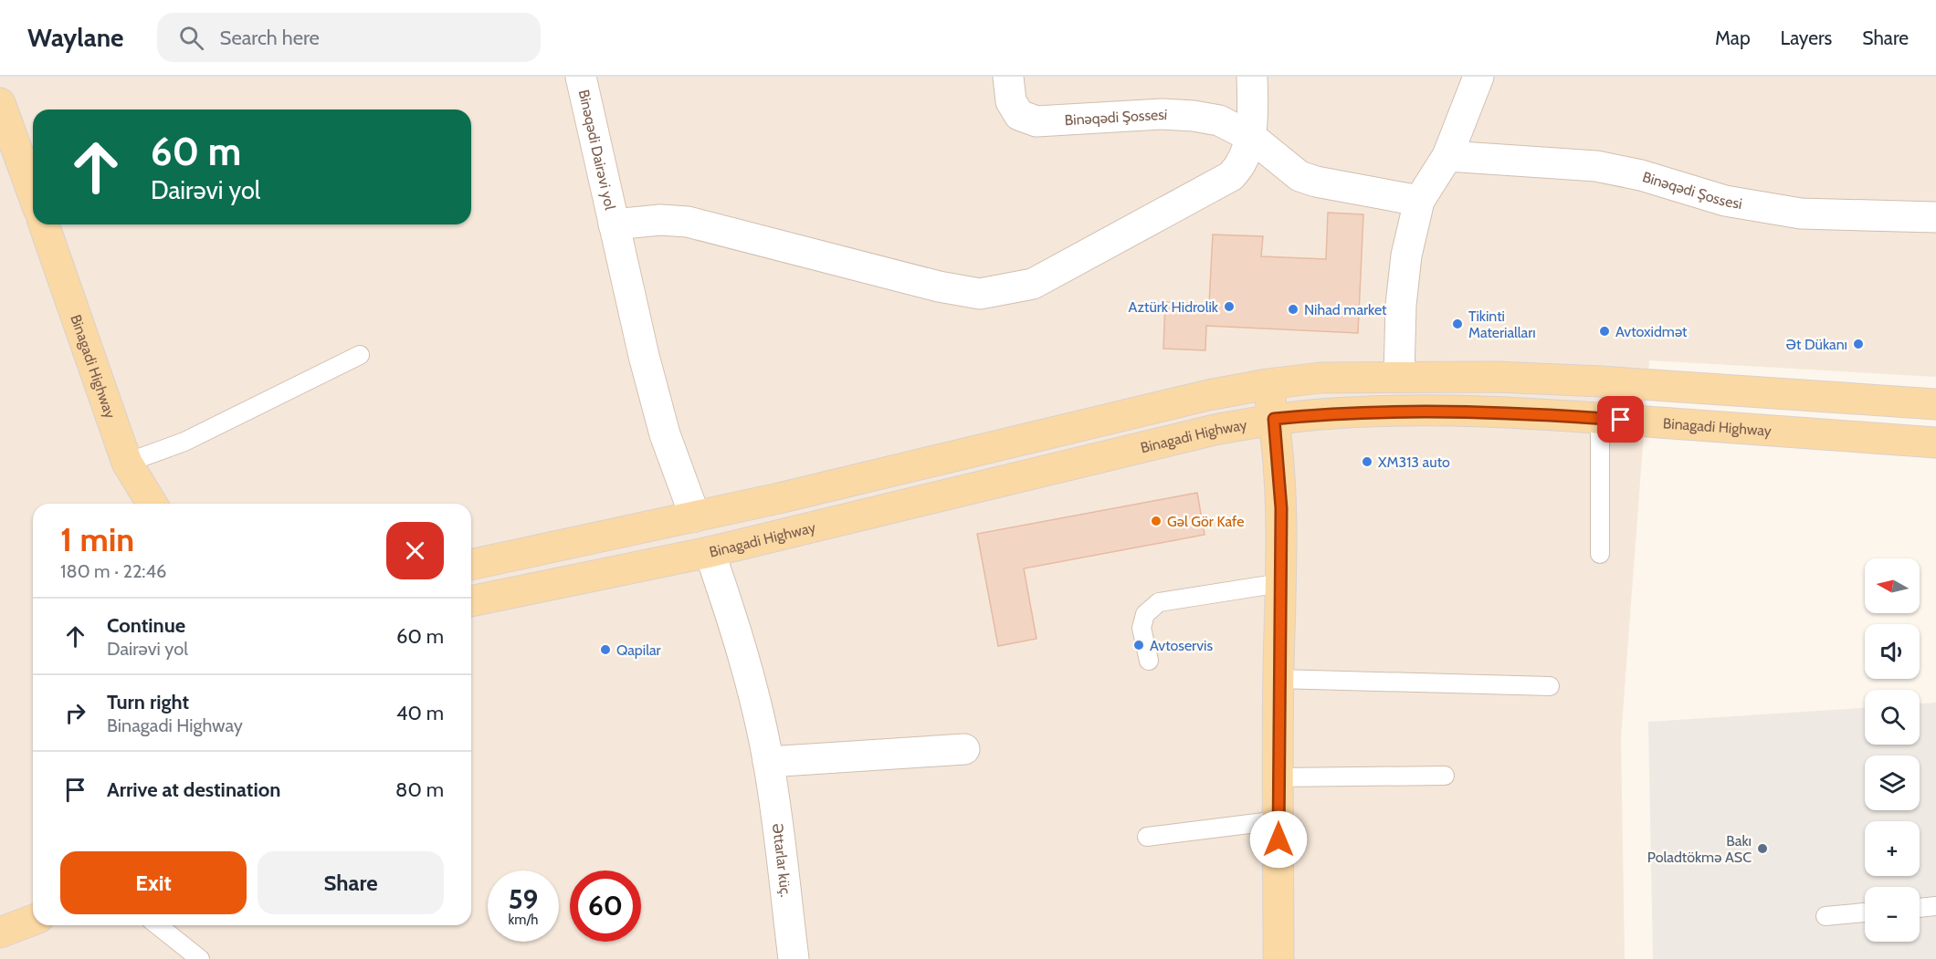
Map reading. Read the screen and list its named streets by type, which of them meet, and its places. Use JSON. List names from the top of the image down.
{
  "streets": {
    "main road": ["Binagadi Highway"],
    "street": ["Binəqədi Şossesi", "Binəqədi Dairəvi yol", "Əttarlar küç."]
  },
  "crossings": [
    ["Binagadi Highway", "Əttarlar küç."]
  ],
  "places": [
    "Aztürk Hidrolik",
    "Nihad market",
    "Tikinti Materialları",
    "Avtoxidmət",
    "Ət Dükanı",
    "XM313 auto",
    "Gəl Gör Kafe",
    "Avtoservis",
    "Qapilar",
    "Bakı Poladtökmə ASC"
  ],
  "north": "left",
  "page": {
    "header": "Waylane",
    "search": "Search here",
    "nav": ["Map", "Layers", "Share"],
    "turn": ["60 m", "Dairəvi yol"],
    "heading": ["1 min", "180 m · 22:46"],
    "map_buttons": ["+", "−"],
    "list": [
      {
        "name": "Continue",
        "note": "Dairəvi yol",
        "value": "60 m"
      },
      {
        "name": "Turn right",
        "note": "Binagadi Highway",
        "value": "40 m"
      },
      {
        "name": "Arrive at destination",
        "value": "80 m"
      }
    ],
    "buttons": ["Exit", "Share"],
    "speed": "59 km/h",
    "limit": "60"
  }
}
